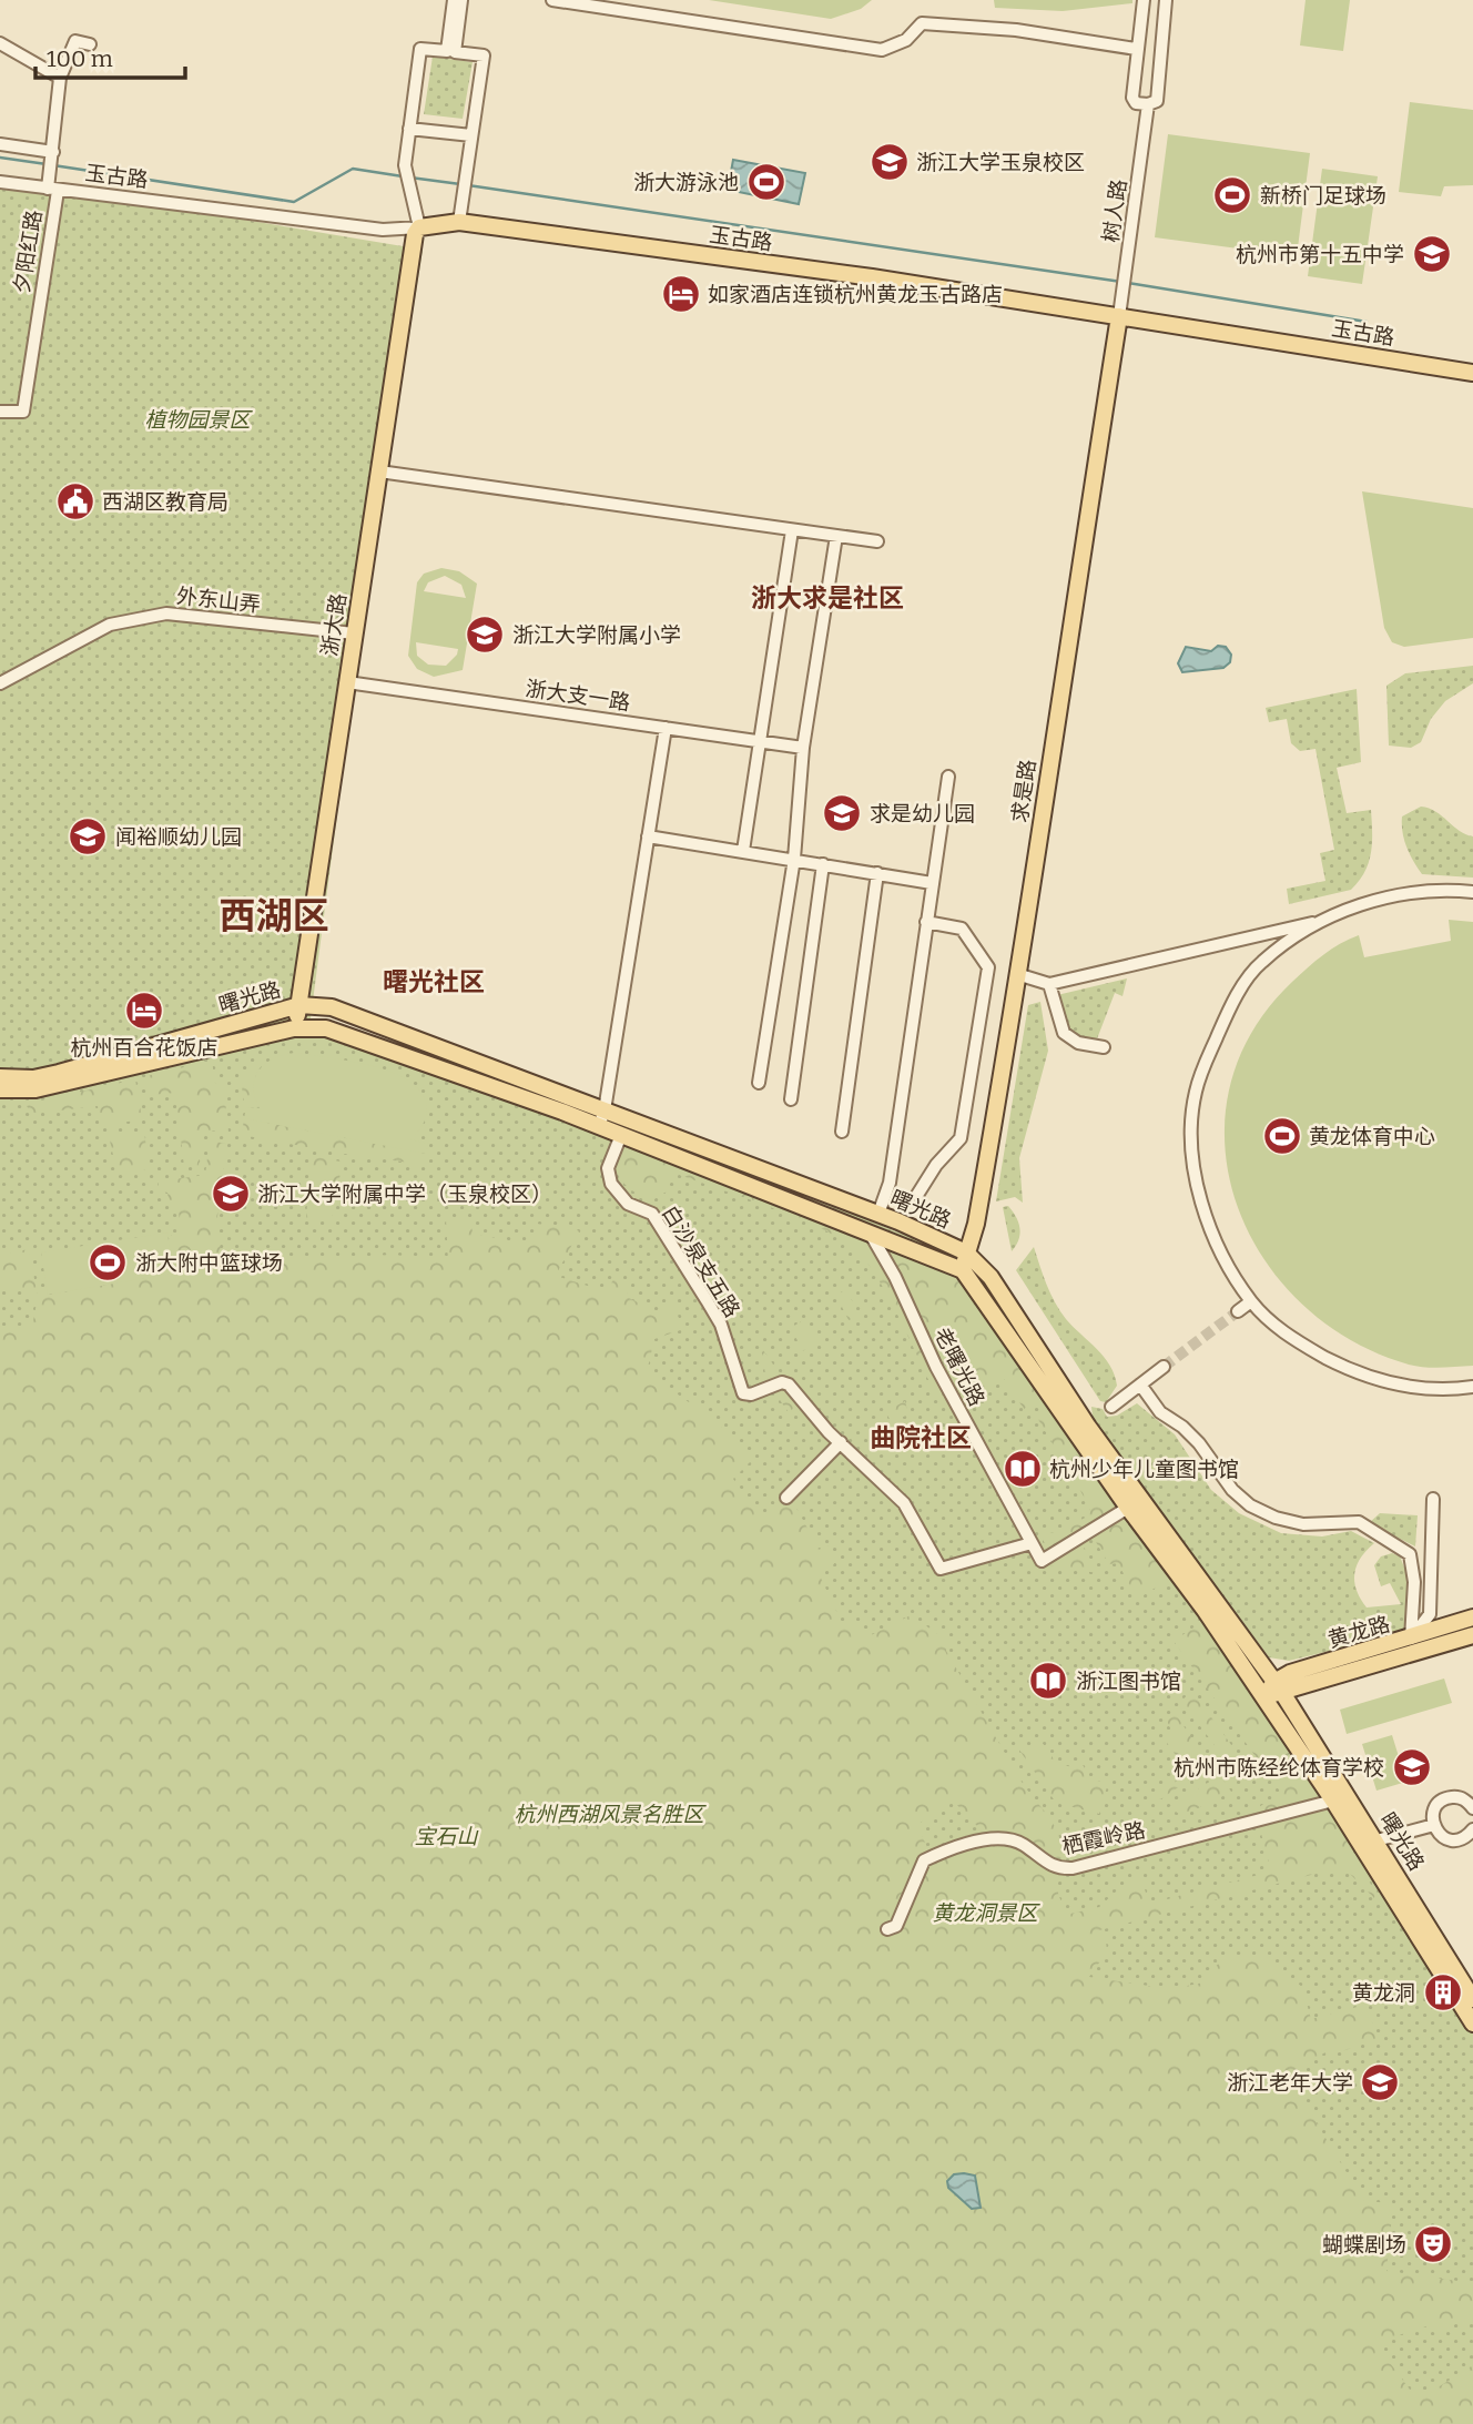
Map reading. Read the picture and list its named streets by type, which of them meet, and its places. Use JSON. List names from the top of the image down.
{
  "streets": {
    "main road": [
      "玉古路",
      "浙大路",
      "求是路",
      "曙光路",
      "黄龙路"
    ],
    "street": [
      "树人路",
      "夕阳红路",
      "外东山弄",
      "浙大支一路",
      "白沙泉支五路",
      "老曙光路",
      "栖霞岭路"
    ]
  },
  "crossings": [
    ["玉古路", "树人路"],
    ["玉古路", "夕阳红路"],
    ["玉古路", "浙大路"],
    ["玉古路", "求是路"],
    ["树人路", "求是路"],
    ["外东山弄", "浙大路"],
    ["浙大路", "浙大支一路"],
    ["浙大路", "曙光路"],
    ["求是路", "曙光路"],
    ["曙光路", "白沙泉支五路"],
    ["曙光路", "老曙光路"],
    ["曙光路", "黄龙路"],
    ["曙光路", "栖霞岭路"]
  ],
  "districts": [
    "浙大求是社区",
    "西湖区",
    "曙光社区",
    "曲院社区"
  ],
  "parks": [
    "植物园景区",
    "杭州西湖风景名胜区",
    "宝石山",
    "黄龙洞景区"
  ],
  "places": {
    "school or university": [
      "浙江大学玉泉校区",
      "杭州市第十五中学",
      "浙江大学附属小学",
      "求是幼儿园",
      "闻裕顺幼儿园",
      "浙江大学附属中学（玉泉校区）",
      "杭州市陈经纶体育学校",
      "浙江老年大学"
    ],
    "sports": [
      "浙大游泳池",
      "新桥门足球场",
      "黄龙体育中心",
      "浙大附中篮球场"
    ],
    "hotel": ["如家酒店连锁杭州黄龙玉古路店", "杭州百合花饭店"],
    "public building": ["西湖区教育局"],
    "library": ["杭州少年儿童图书馆", "浙江图书馆"],
    "building": ["黄龙洞"],
    "theatre": ["蝴蝶剧场"]
  },
  "scale_bar": "100 m"
}
